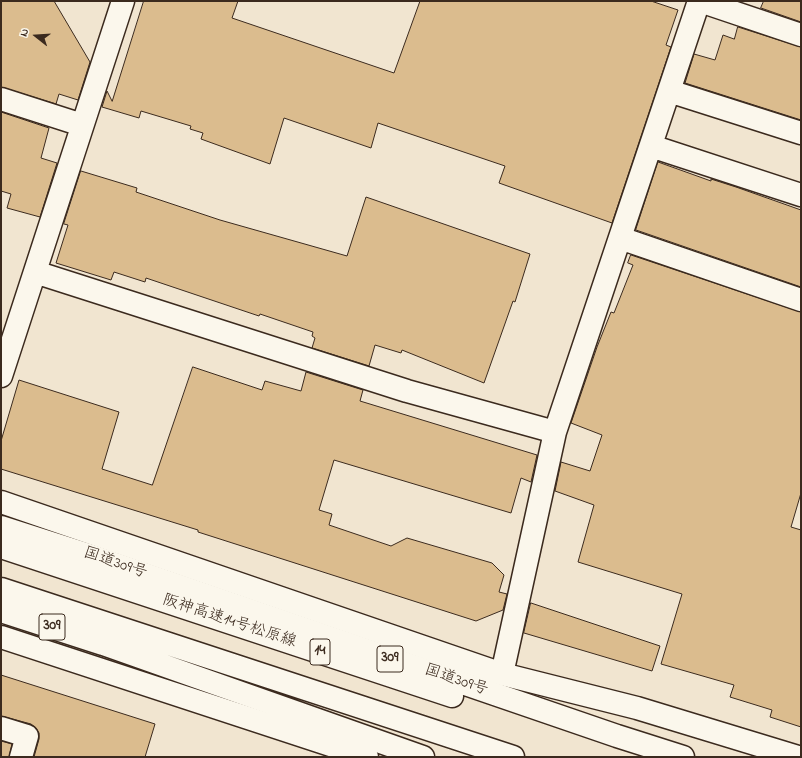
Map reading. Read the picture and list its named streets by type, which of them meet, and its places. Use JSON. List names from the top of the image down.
{
  "streets": {
    "main road": [
      "国道309号",
      "阪神高速14号松原線",
      "309",
      "14"
    ]
  },
  "north": "left"
}
